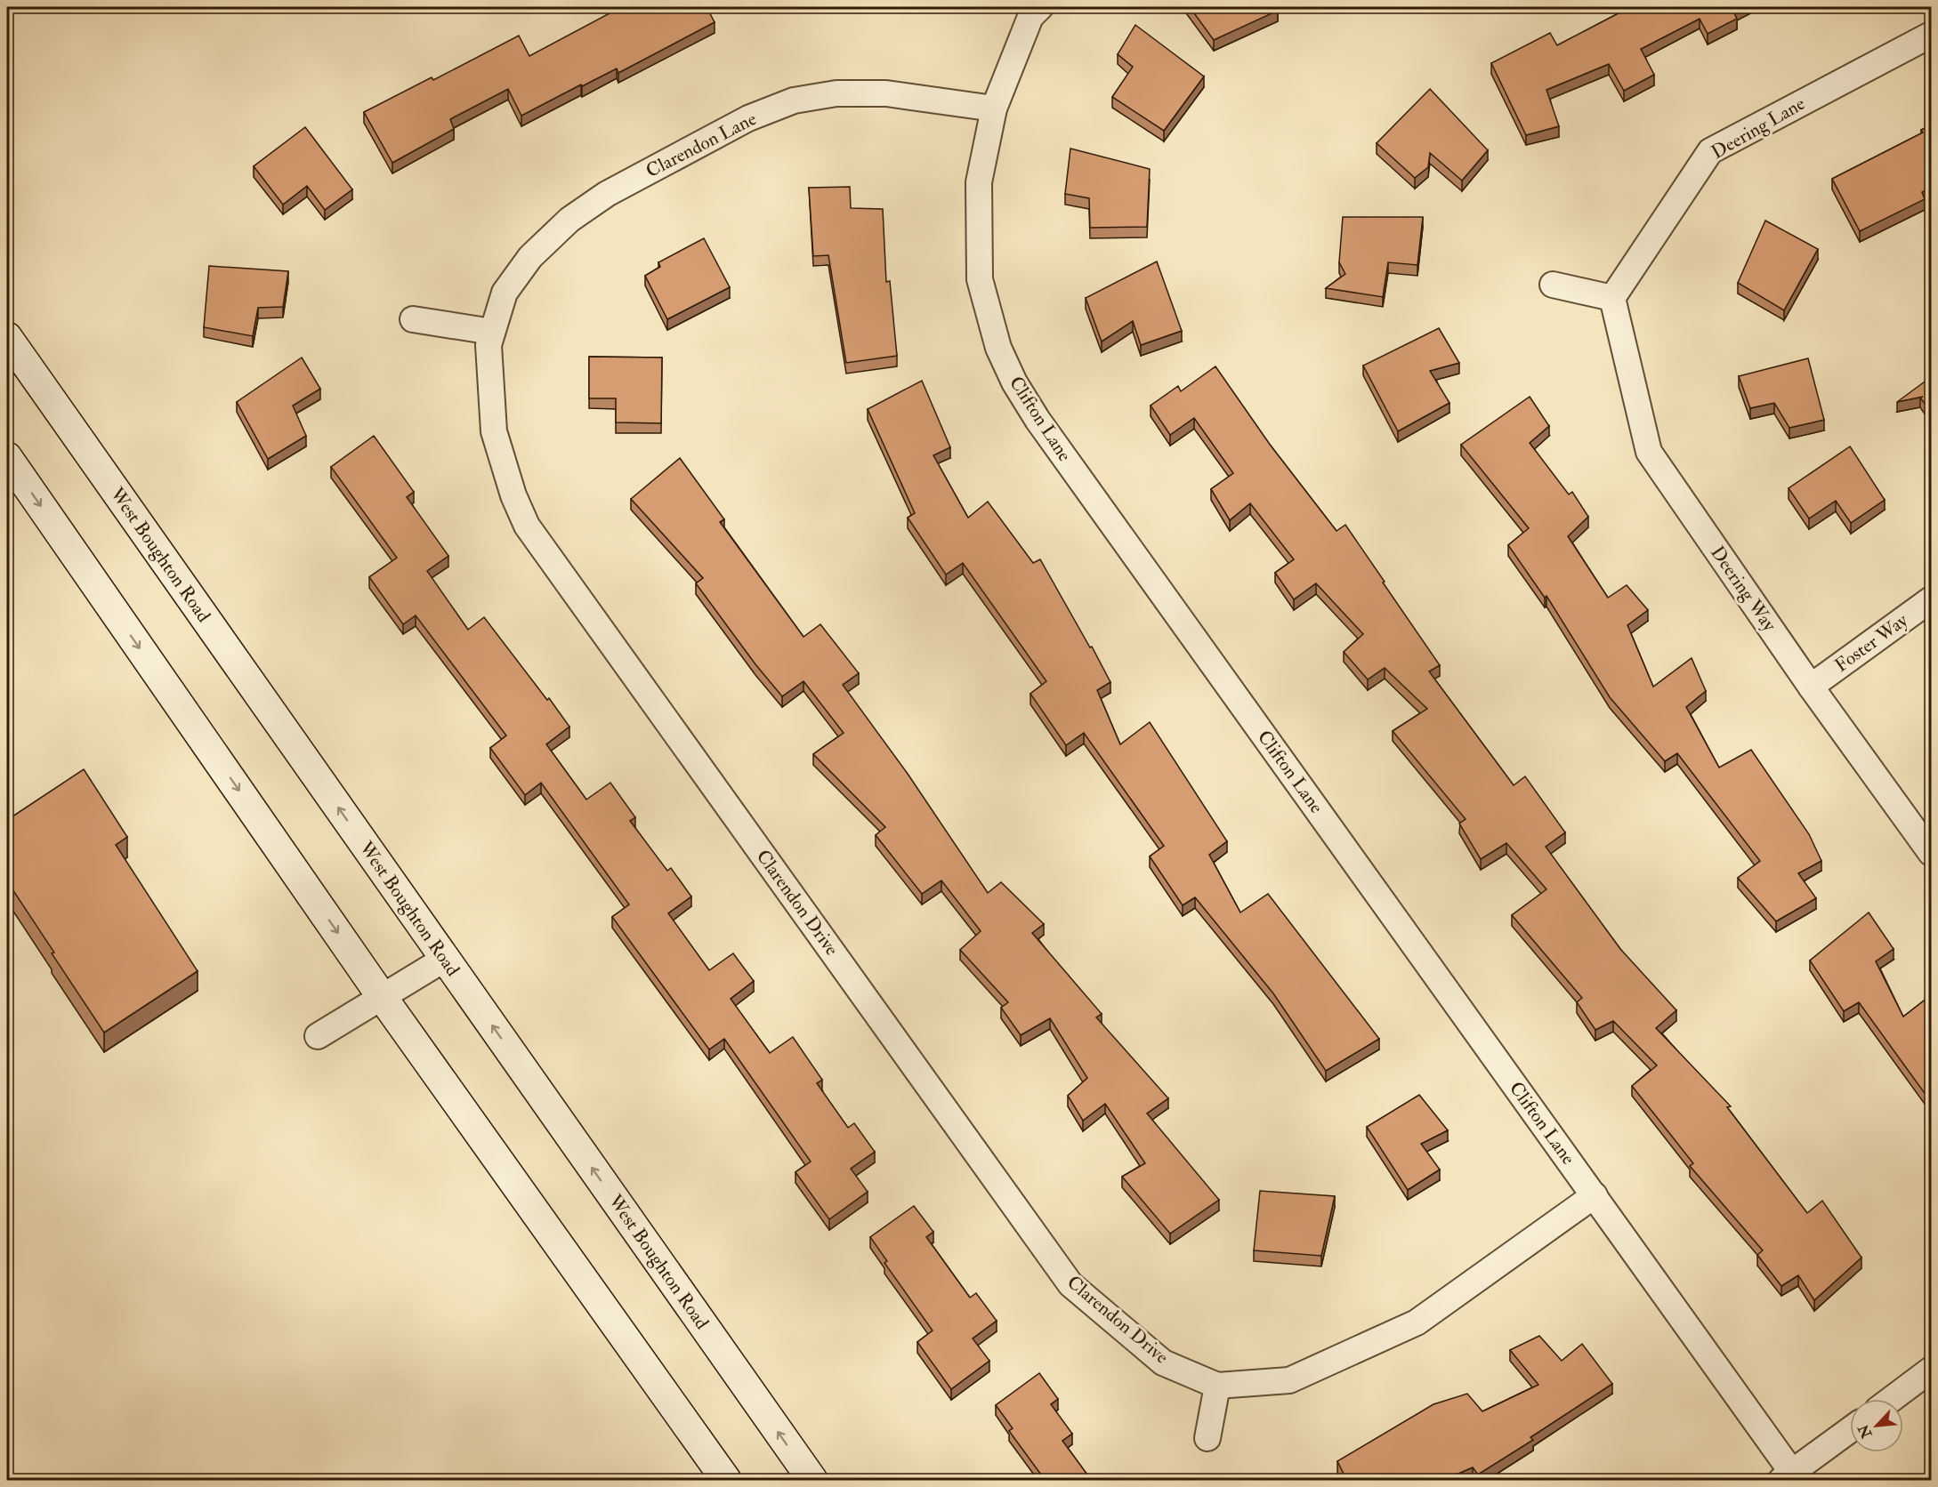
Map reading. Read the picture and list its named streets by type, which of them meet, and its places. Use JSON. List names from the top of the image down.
{
  "streets": {
    "main road": ["West Boughton Road"],
    "street": [
      "Deering Lane",
      "Clarendon Lane",
      "Clifton Lane",
      "Deering Way",
      "Foster Way",
      "Clarendon Drive"
    ]
  },
  "crossings": [
    ["Deering Lane", "Deering Way"],
    ["Clarendon Lane", "Clifton Lane"],
    ["Clarendon Lane", "Clarendon Drive"],
    ["Clifton Lane", "Clarendon Drive"],
    ["Deering Way", "Foster Way"]
  ],
  "north": "bottom left"
}
